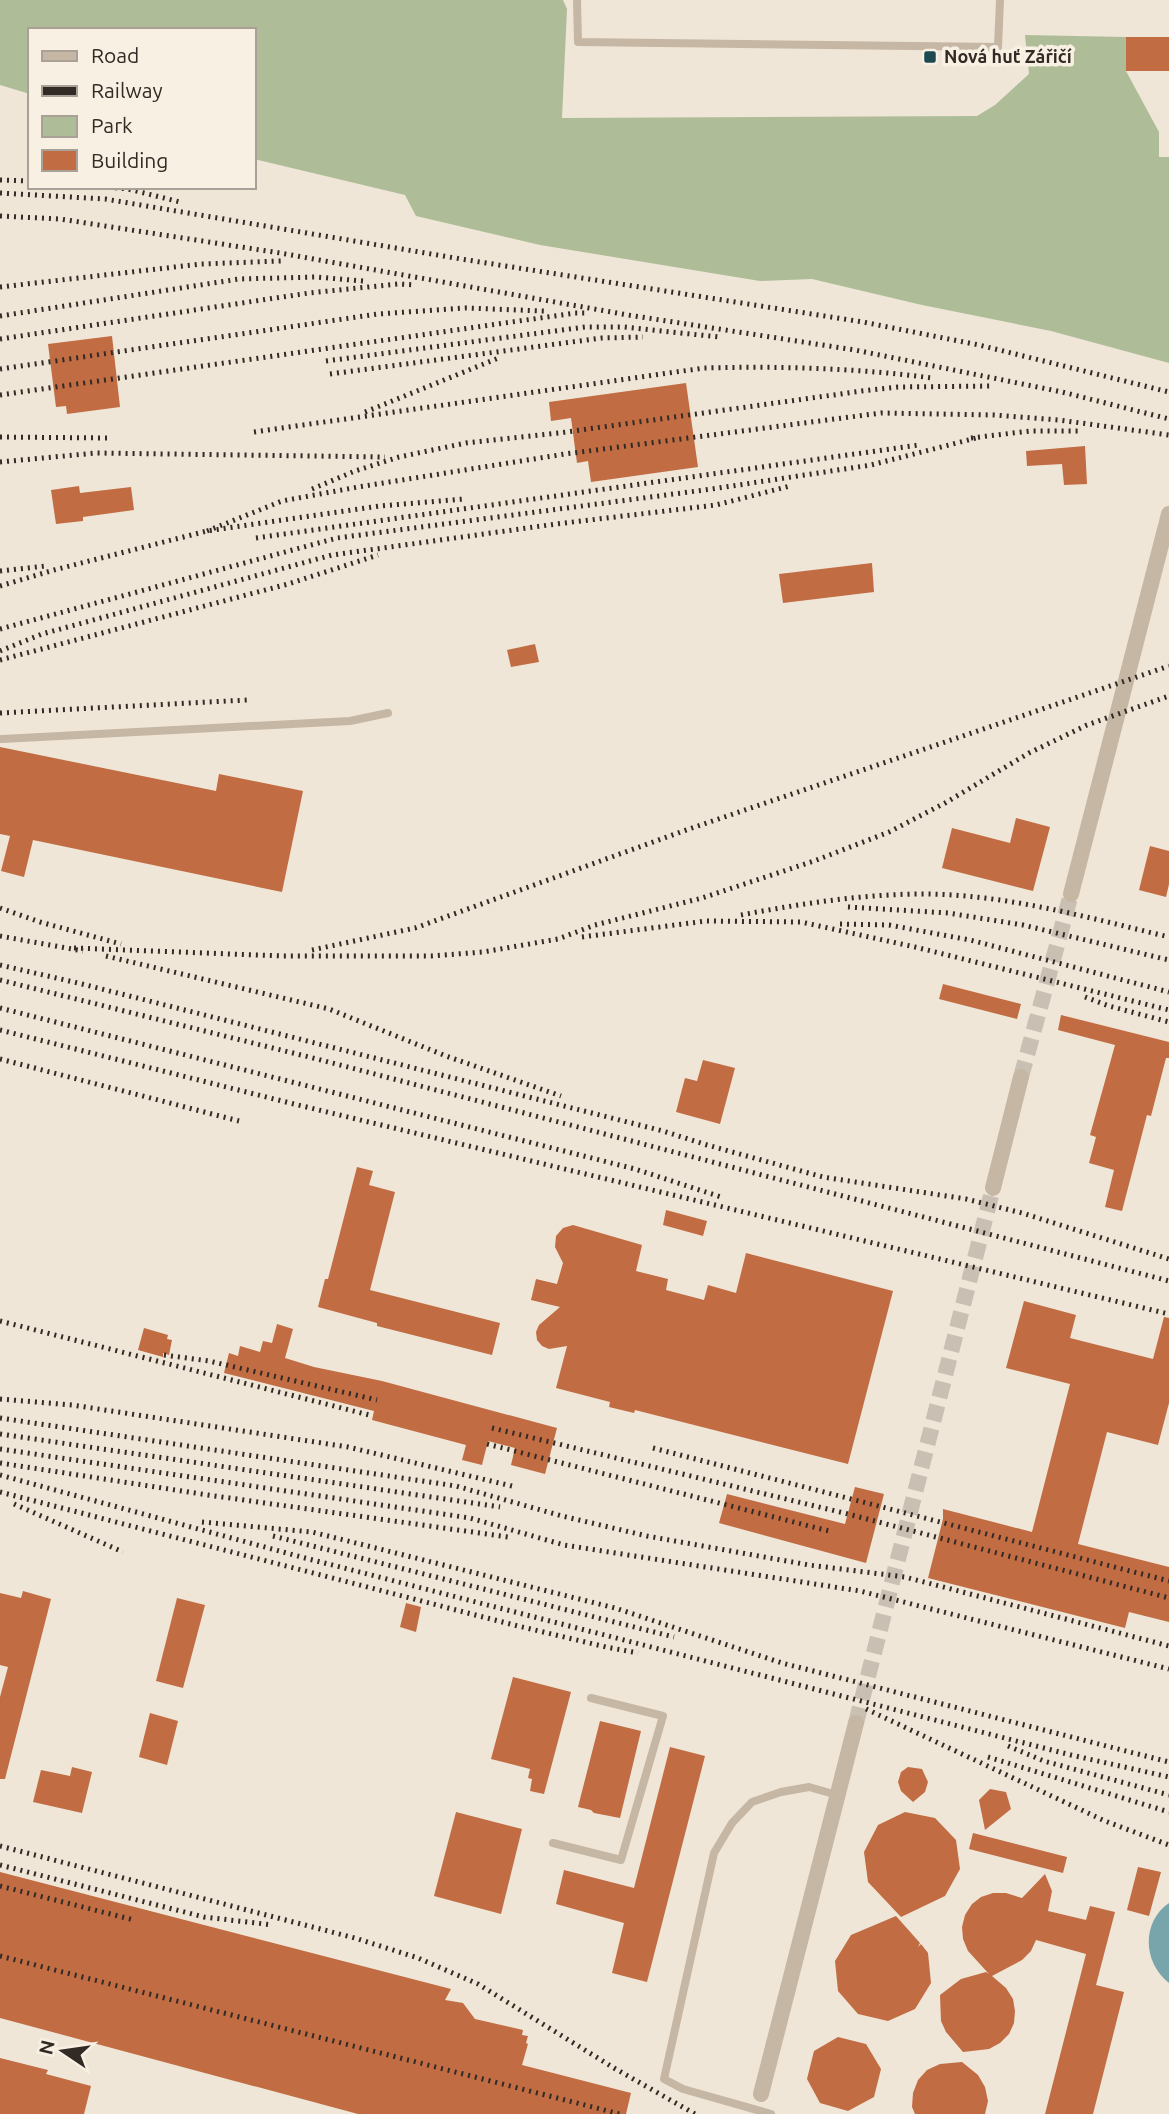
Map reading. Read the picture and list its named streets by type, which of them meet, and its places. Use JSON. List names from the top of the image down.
{
  "places": {
    "transit": ["Nová huť Zářičí"]
  },
  "legend": [
    "Road",
    "Railway",
    "Park",
    "Building"
  ],
  "north": "left"
}
